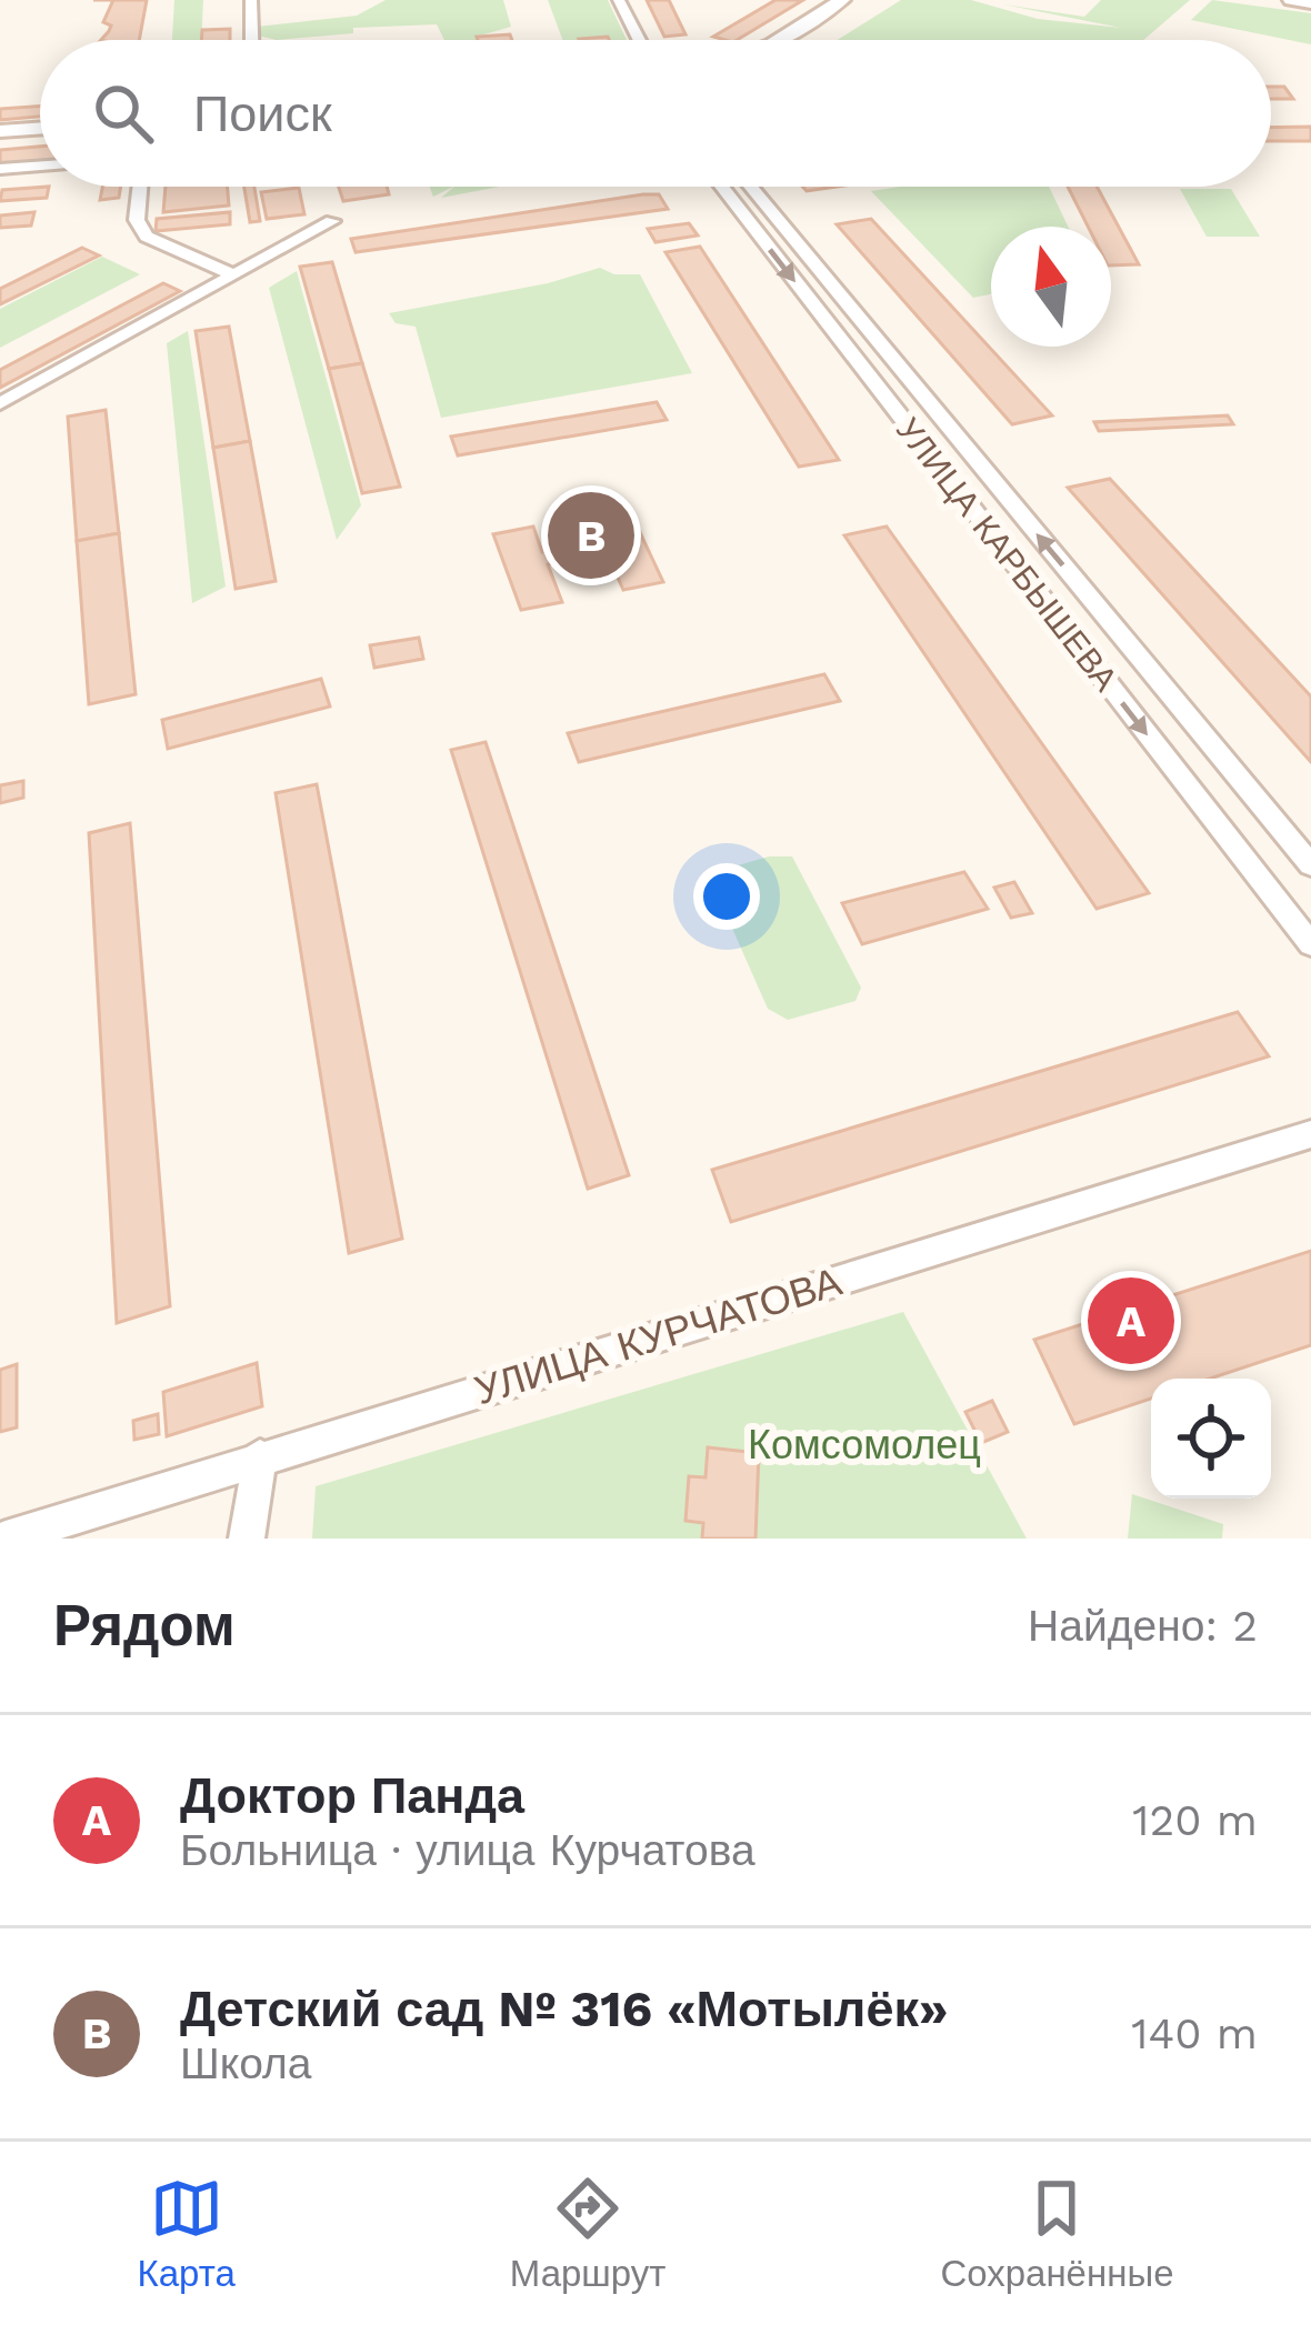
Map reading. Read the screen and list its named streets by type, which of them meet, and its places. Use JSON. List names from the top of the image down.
{
  "streets": {
    "street": ["УЛИЦА КАРБЫШЕВА", "УЛИЦА КУРЧАТОВА"]
  },
  "parks": ["Комсомолец"],
  "north": "top",
  "page": {
    "search": "Поиск",
    "pins": ["B", "A"],
    "heading": ["Рядом", "Найдено: 2"],
    "list": [
      {
        "mark": "A",
        "name": "Доктор Панда",
        "note": "Больница · улица Курчатова",
        "value": "120 m"
      },
      {
        "mark": "B",
        "name": "Детский сад № 316 «Мотылёк»",
        "note": "Школа",
        "value": "140 m"
      }
    ],
    "nav": ["Карта", "Маршрут", "Сохранённые"]
  }
}
